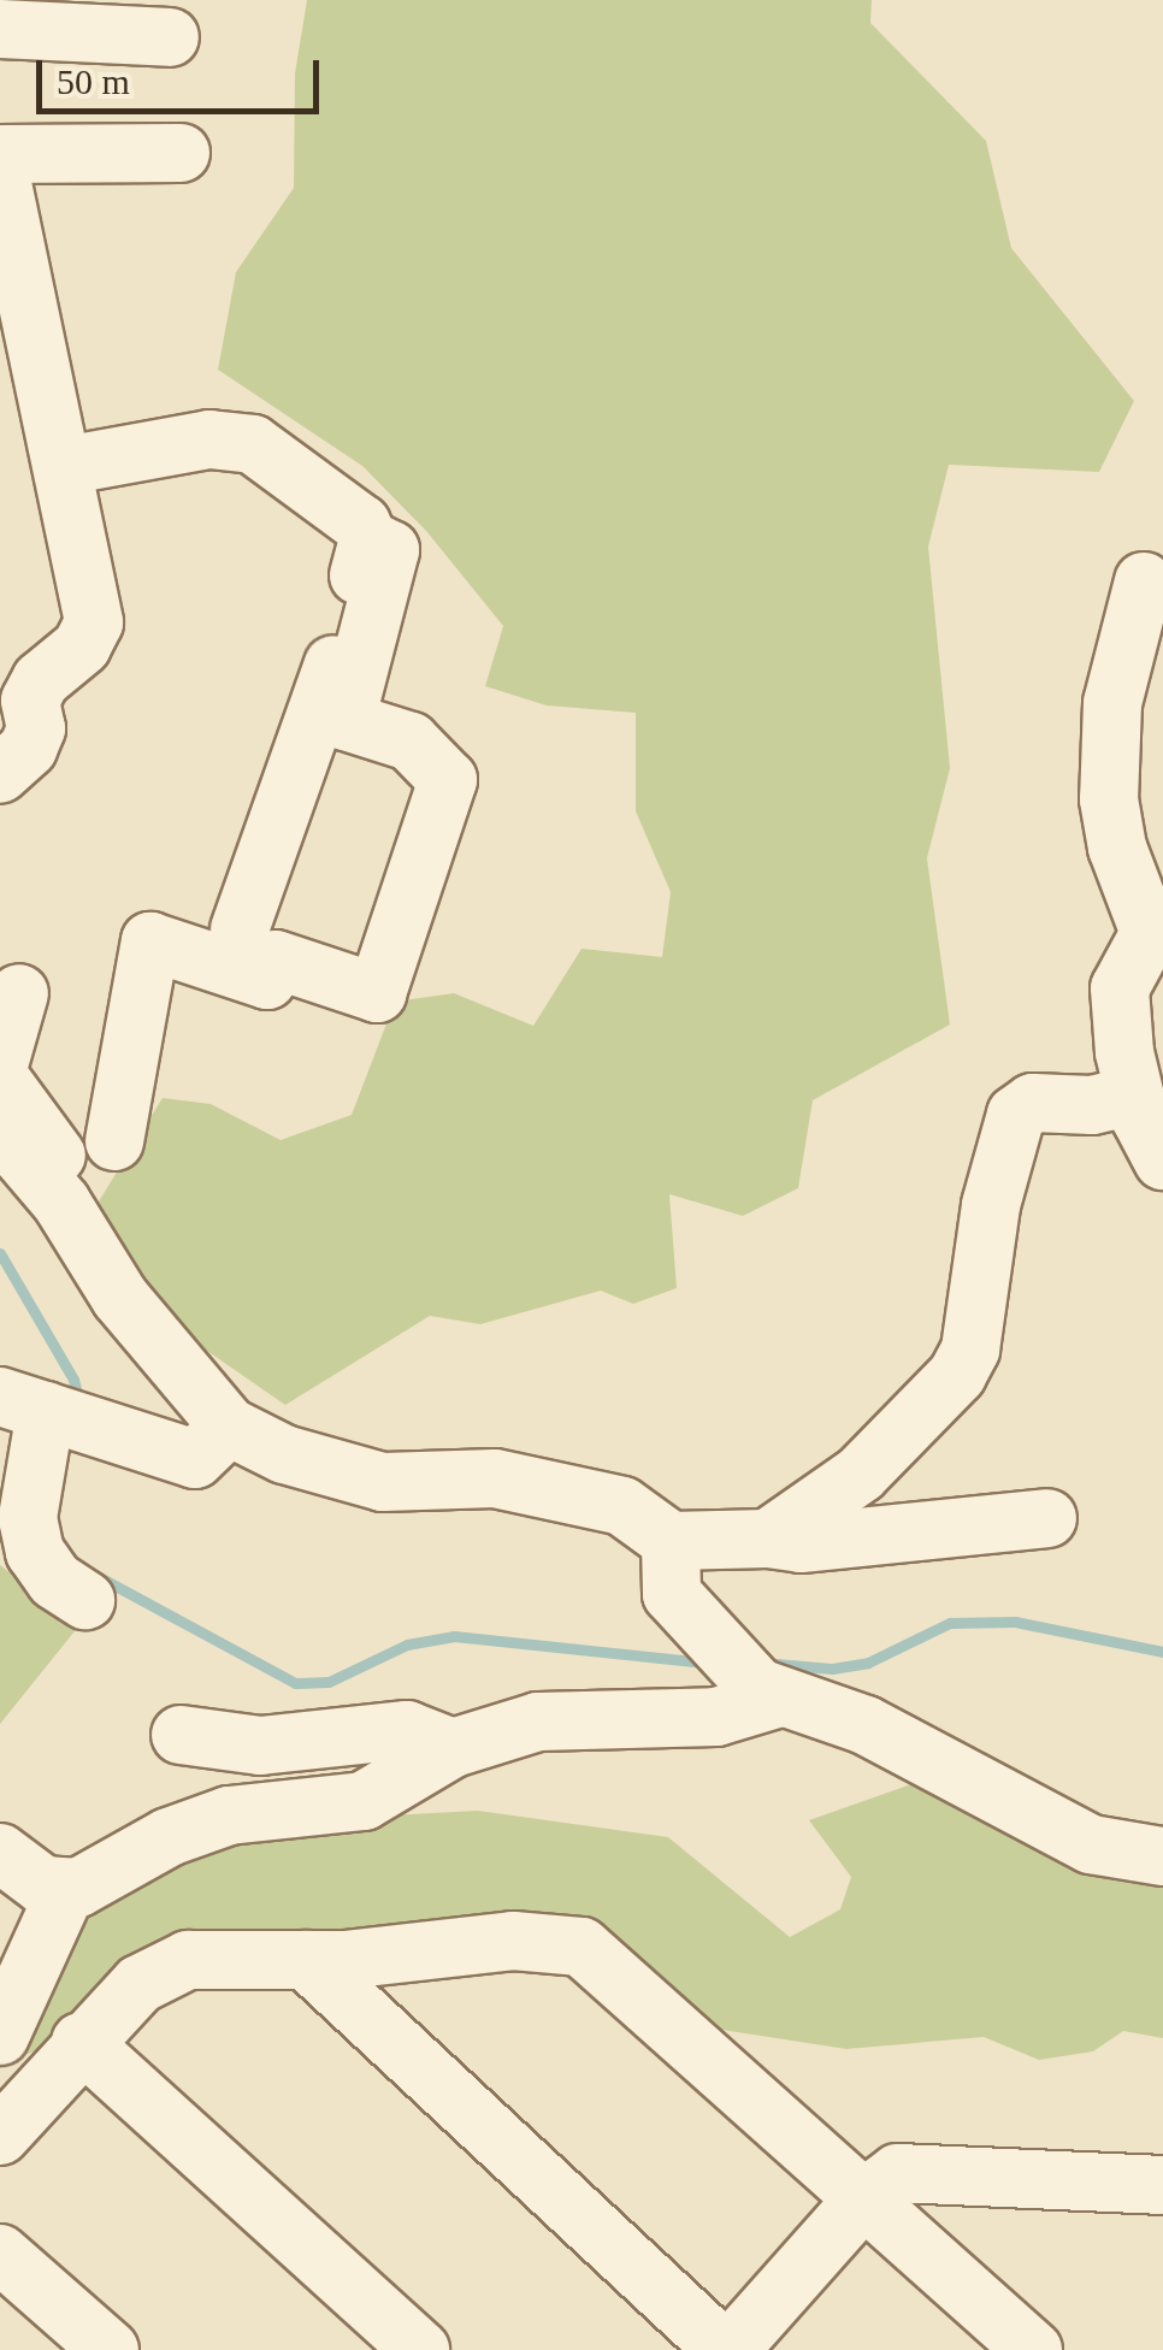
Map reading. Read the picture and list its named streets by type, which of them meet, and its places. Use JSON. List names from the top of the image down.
{
  "scale_bar": "50 m"
}
